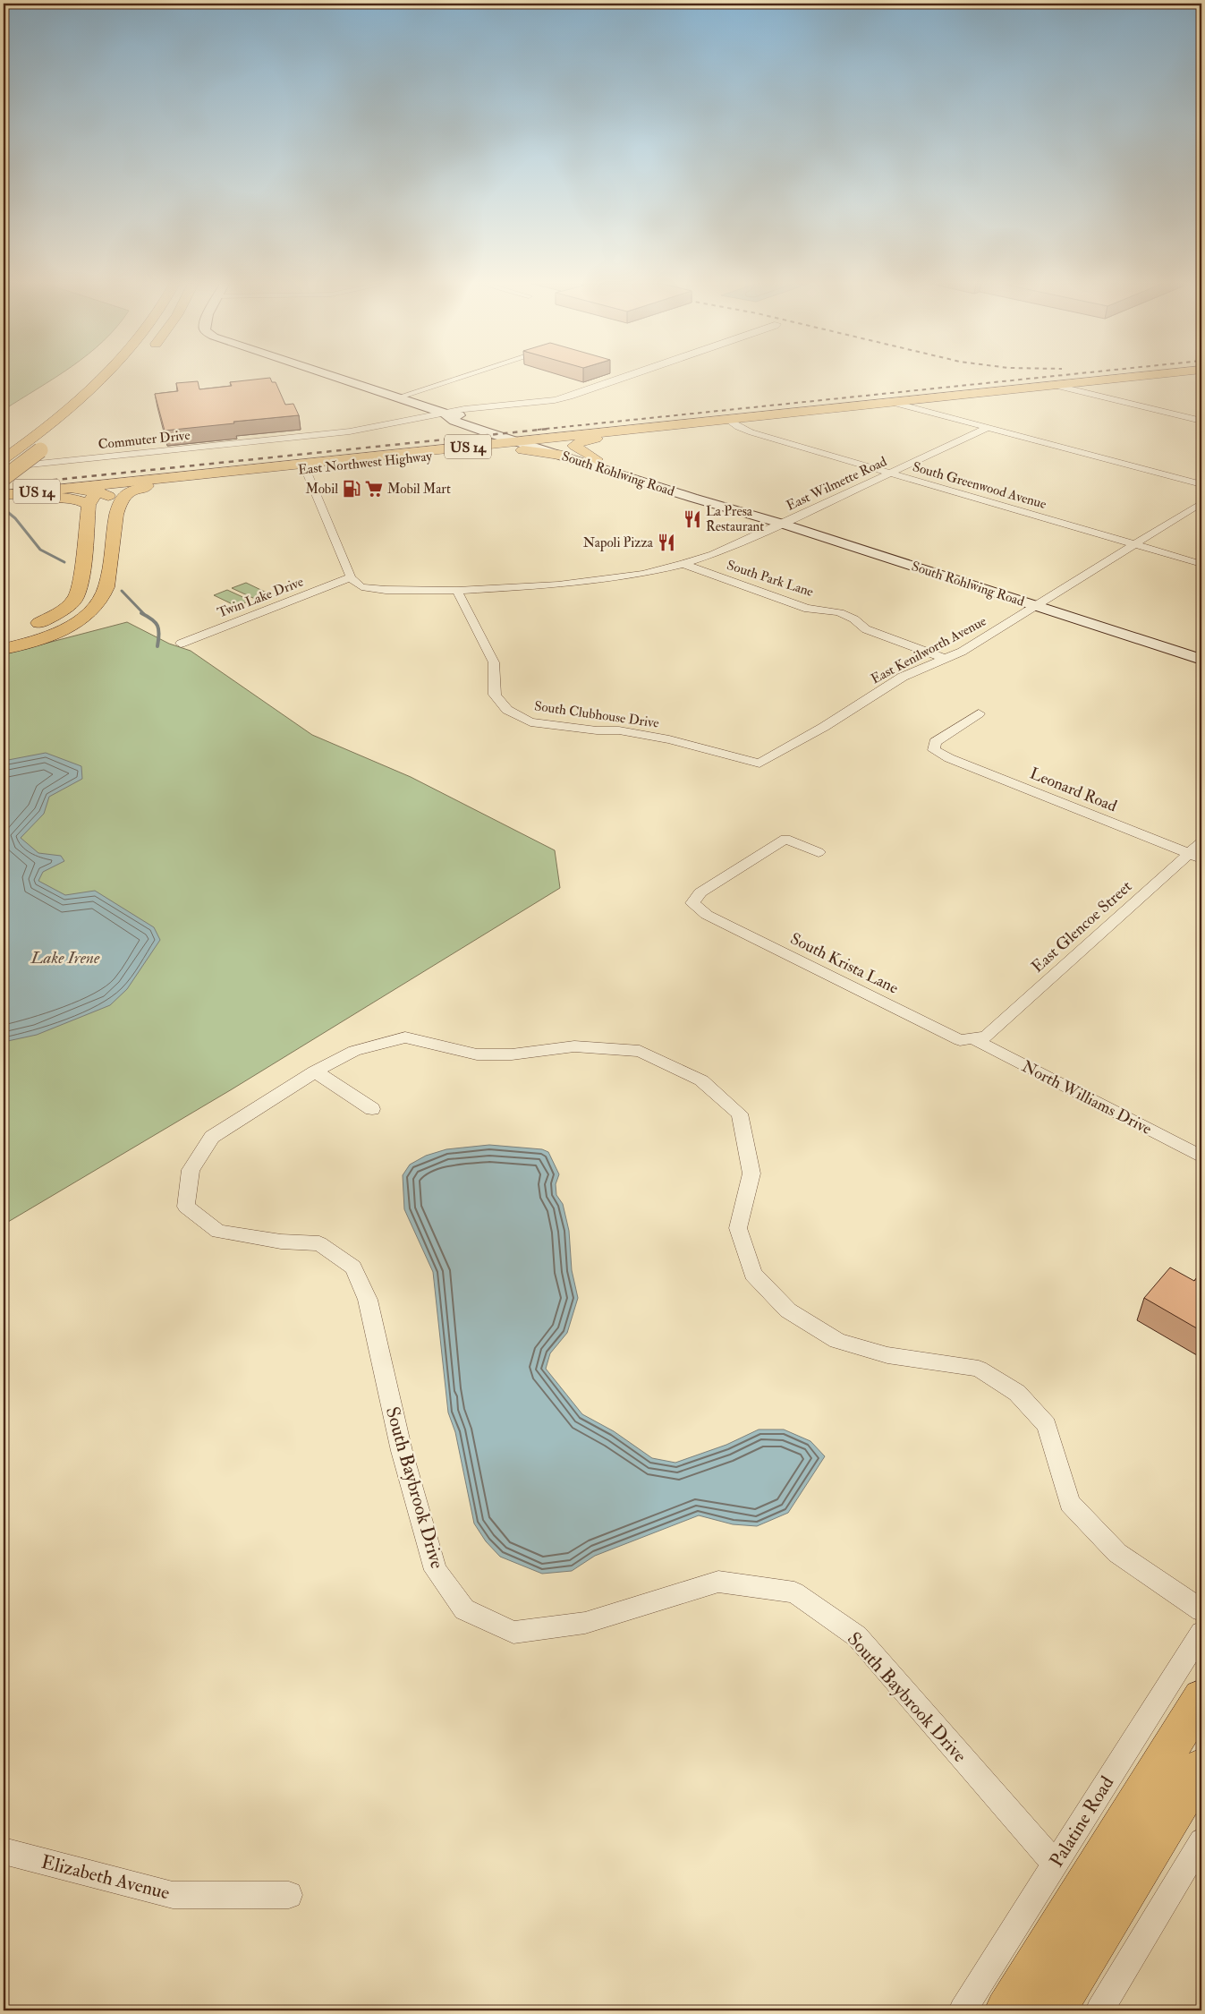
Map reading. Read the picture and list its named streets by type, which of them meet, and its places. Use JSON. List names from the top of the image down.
{
  "streets": {
    "main road": ["US 14", "East Northwest Highway"],
    "street": [
      "Commuter Drive",
      "South Rohlwing Road",
      "East Wilmette Road",
      "South Greenwood Avenue",
      "South Park Lane",
      "Twin Lake Drive",
      "East Kenilworth Avenue",
      "South Clubhouse Drive",
      "Leonard Road",
      "East Glencoe Street",
      "South Krista Lane",
      "North Williams Drive",
      "South Baybrook Drive",
      "Palatine Road",
      "Elizabeth Avenue"
    ]
  },
  "crossings": [
    ["US 14", "East Northwest Highway"],
    ["East Northwest Highway", "South Rohlwing Road"],
    ["East Northwest Highway", "South Greenwood Avenue"],
    ["South Rohlwing Road", "East Wilmette Road"],
    ["South Rohlwing Road", "East Kenilworth Avenue"],
    ["East Wilmette Road", "South Greenwood Avenue"],
    ["East Wilmette Road", "South Park Lane"],
    ["East Wilmette Road", "Twin Lake Drive"],
    ["East Wilmette Road", "South Clubhouse Drive"],
    ["South Greenwood Avenue", "East Kenilworth Avenue"],
    ["South Park Lane", "East Kenilworth Avenue"],
    ["East Kenilworth Avenue", "South Clubhouse Drive"],
    ["Leonard Road", "East Glencoe Street"],
    ["East Glencoe Street", "South Krista Lane"],
    ["East Glencoe Street", "North Williams Drive"],
    ["South Krista Lane", "North Williams Drive"],
    ["South Baybrook Drive", "Palatine Road"]
  ],
  "water": ["Lake Irene"],
  "places": {
    "fuel station": ["Mobil"],
    "supermarket": ["Mobil Mart"],
    "restaurant": ["La Presa Restaurant", "Napoli Pizza"]
  }
}
